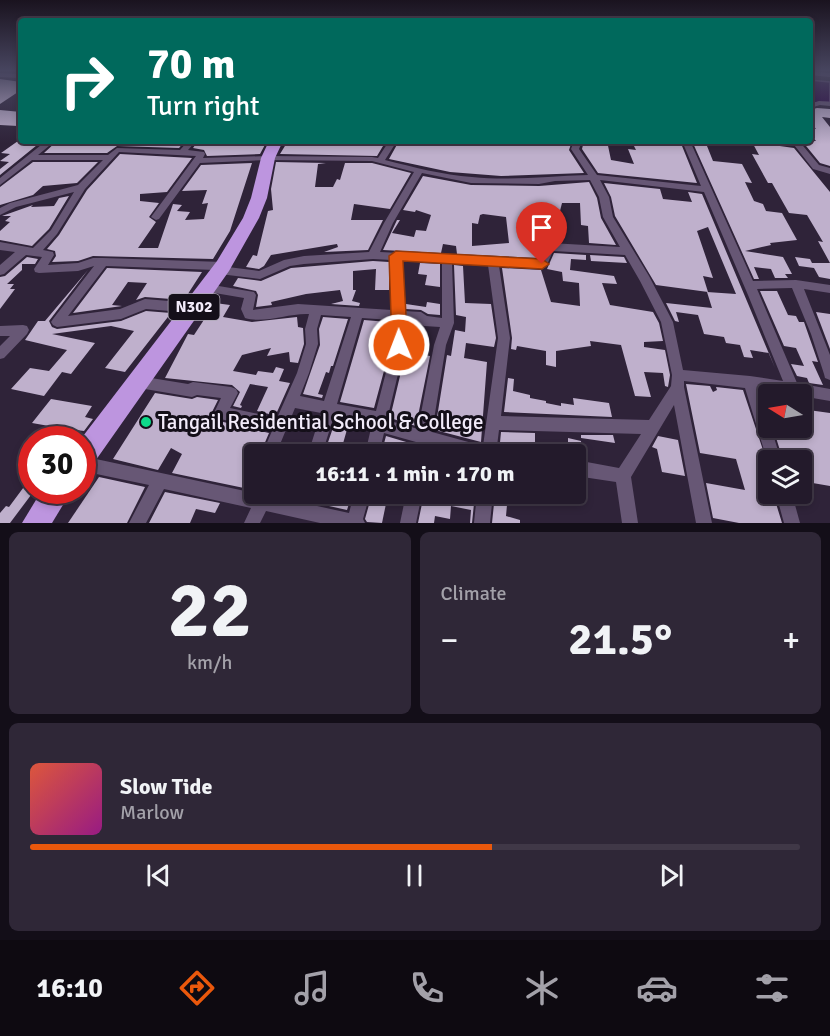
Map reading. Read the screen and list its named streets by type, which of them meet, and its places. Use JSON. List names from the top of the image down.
{
  "streets": {
    "highway": ["N302"]
  },
  "places": ["Tangail Residential School & College"],
  "north": "left",
  "page": {
    "turn": ["70 m", "Turn right"],
    "limit": "30",
    "trip": "16:11 · 1 min · 170 m",
    "tile": [
      ["22", "km/h"],
      "Climate"
    ],
    "heat": ["−", "21.5°", "+"],
    "song": ["Slow Tide", "Marlow"],
    "tabs": "16:10"
  }
}
